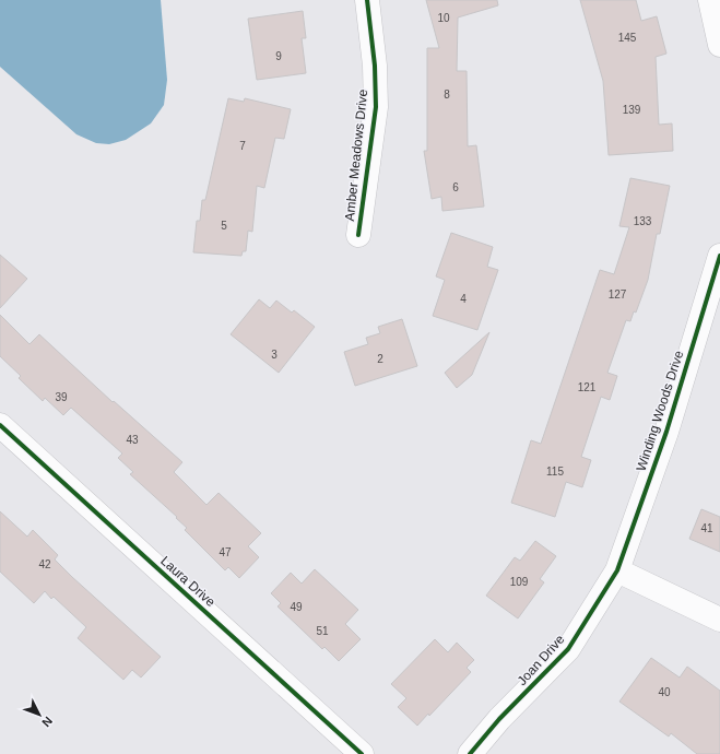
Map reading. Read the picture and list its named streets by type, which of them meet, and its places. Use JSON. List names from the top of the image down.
{
  "streets": {
    "street": [
      "Amber Meadows Drive",
      "Winding Woods Drive",
      "Laura Drive",
      "Joan Drive"
    ]
  },
  "crossings": [
    ["Winding Woods Drive", "Joan Drive"]
  ],
  "house_numbers": [
    "10",
    "145",
    "9",
    "8",
    "139",
    "7",
    "6",
    "133",
    "5",
    "127",
    "4",
    "3",
    "2",
    "121",
    "39",
    "43",
    "115",
    "41",
    "47",
    "42",
    "109",
    "49",
    "51",
    "40"
  ],
  "north": "bottom right"
}
